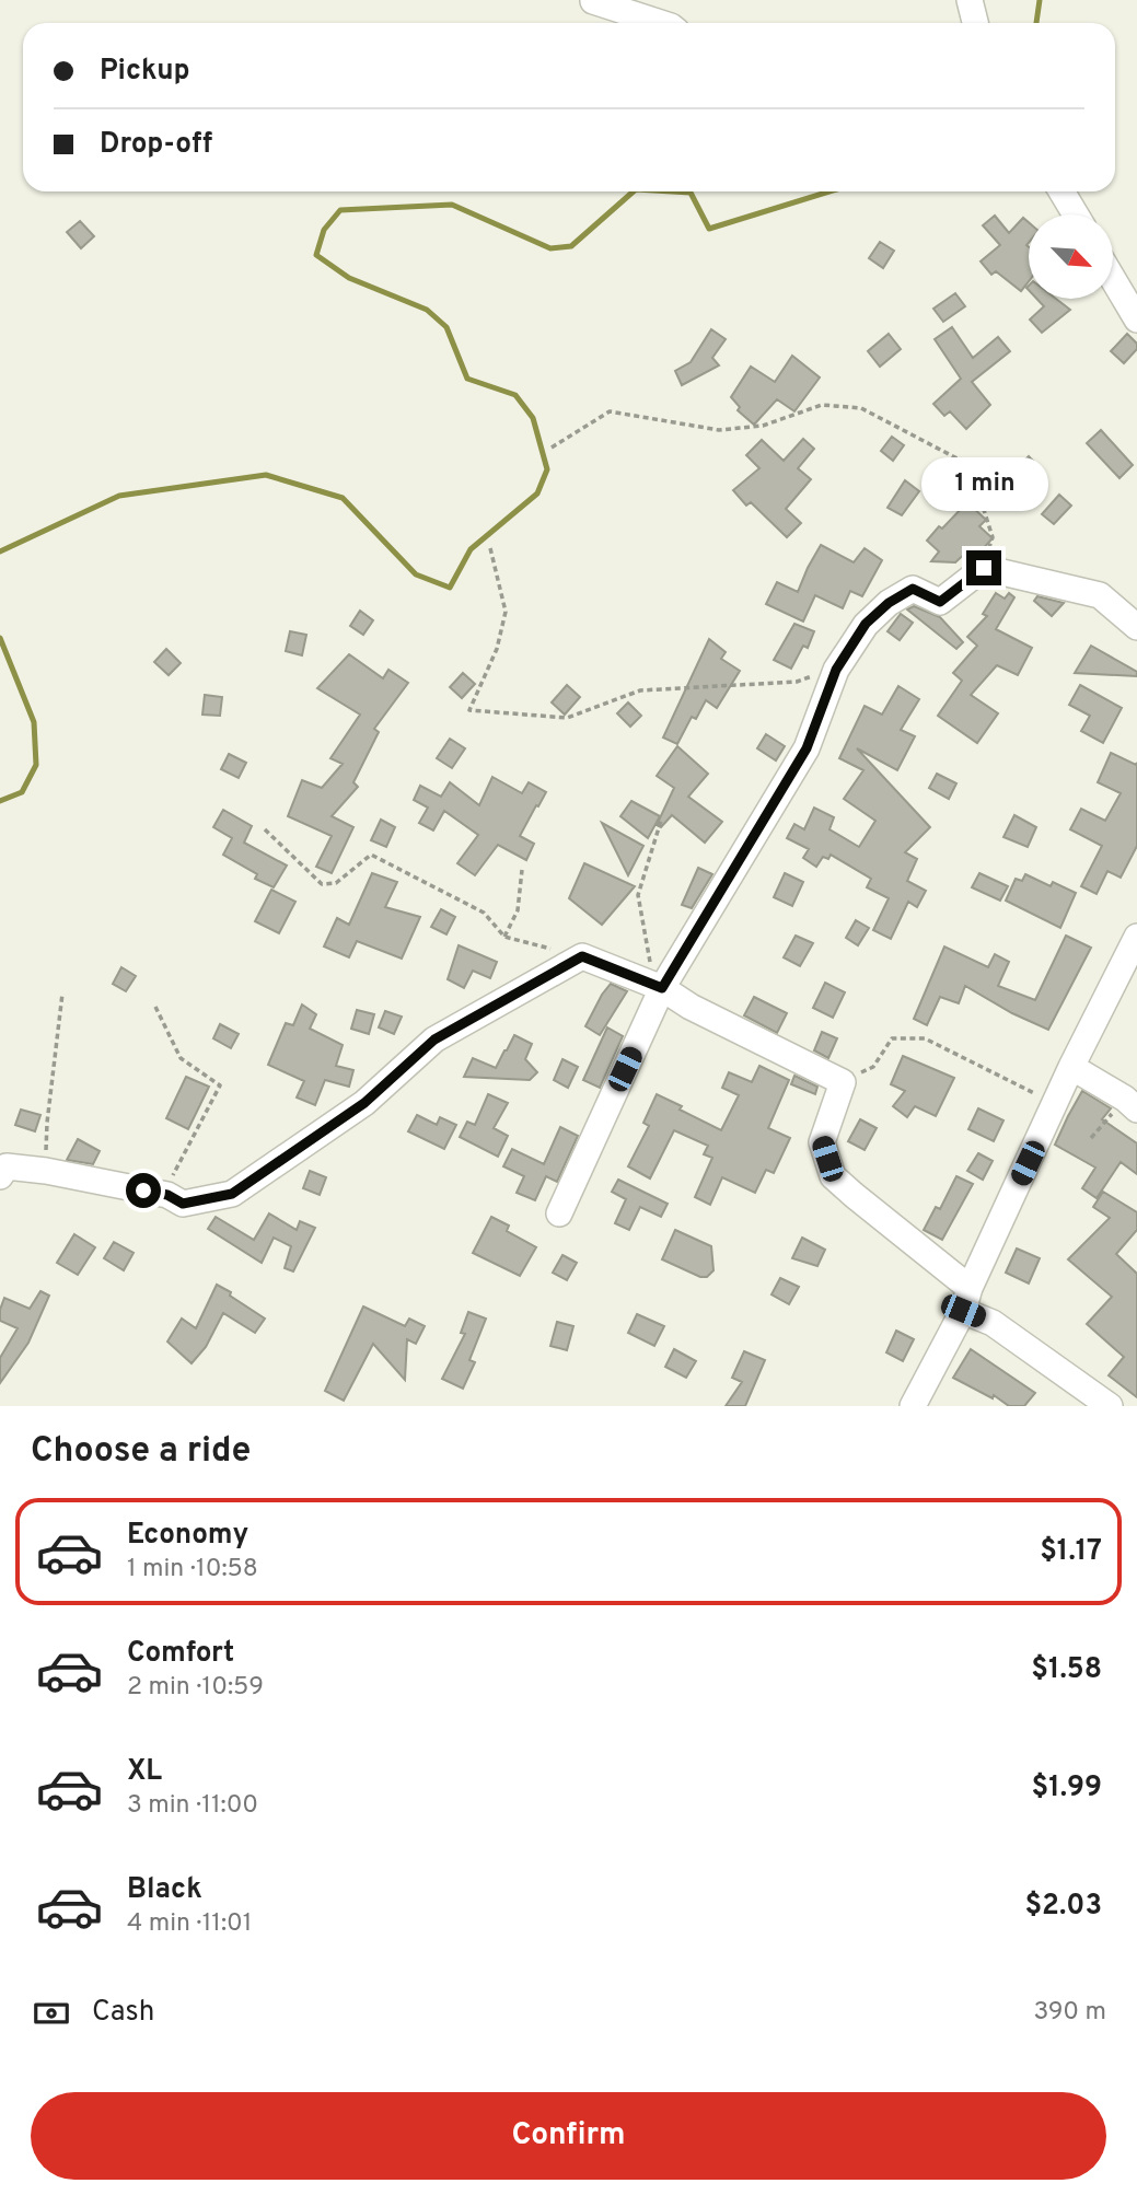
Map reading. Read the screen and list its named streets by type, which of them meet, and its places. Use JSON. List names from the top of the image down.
{
  "north": "bottom right",
  "page": {
    "banner": ["Pickup", "Drop-off"],
    "bubble": "1 min",
    "heading": "Choose a ride",
    "list": [
      {
        "name": "Economy",
        "note": "1 min · 10:58",
        "value": "$1.17"
      },
      {
        "name": "Comfort",
        "note": "2 min · 10:59",
        "value": "$1.58"
      },
      {
        "name": "XL",
        "note": "3 min · 11:00",
        "value": "$1.99"
      },
      {
        "name": "Black",
        "note": "4 min · 11:01",
        "value": "$2.03"
      }
    ],
    "pay": ["Cash", "390 m"],
    "buttons": "Confirm"
  }
}
